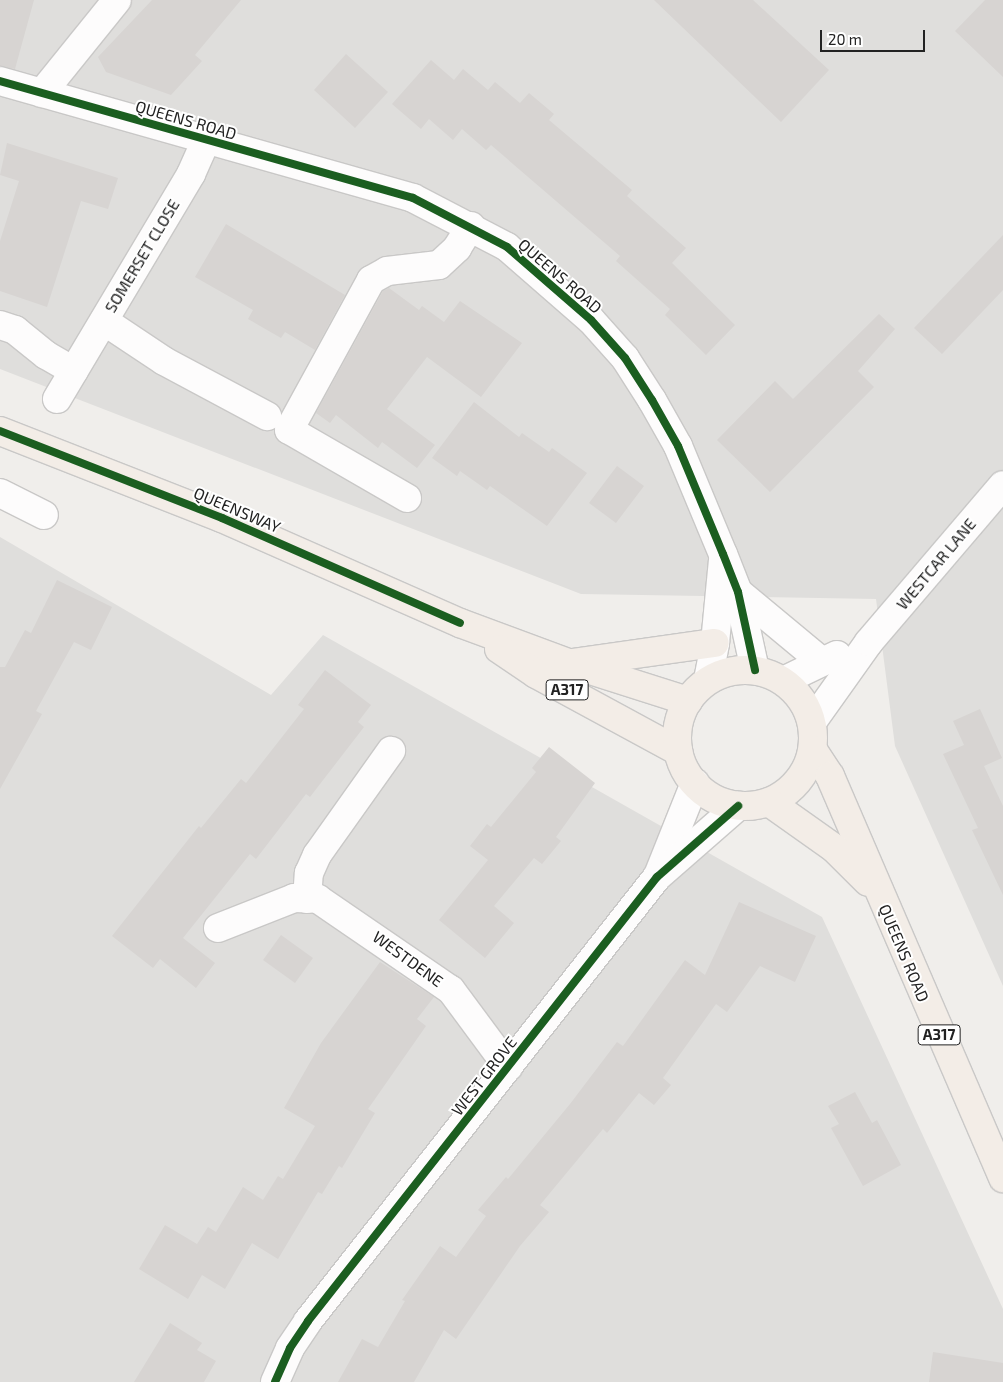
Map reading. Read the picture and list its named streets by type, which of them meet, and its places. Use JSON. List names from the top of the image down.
{
  "streets": {
    "main road": ["QUEENS ROAD", "QUEENSWAY", "A317"],
    "street": [
      "SOMERSET CLOSE",
      "WESTCAR LANE",
      "WESTDENE",
      "WEST GROVE"
    ]
  },
  "crossings": [
    ["QUEENS ROAD", "SOMERSET CLOSE"],
    ["QUEENS ROAD", "QUEENSWAY"],
    ["QUEENS ROAD", "WESTCAR LANE"],
    ["QUEENS ROAD", "A317"],
    ["QUEENS ROAD", "WEST GROVE"],
    ["QUEENSWAY", "WESTCAR LANE"],
    ["QUEENSWAY", "A317"],
    ["QUEENSWAY", "WEST GROVE"],
    ["WESTCAR LANE", "WEST GROVE"],
    ["WESTDENE", "WEST GROVE"]
  ],
  "scale_bar": "20 m"
}
